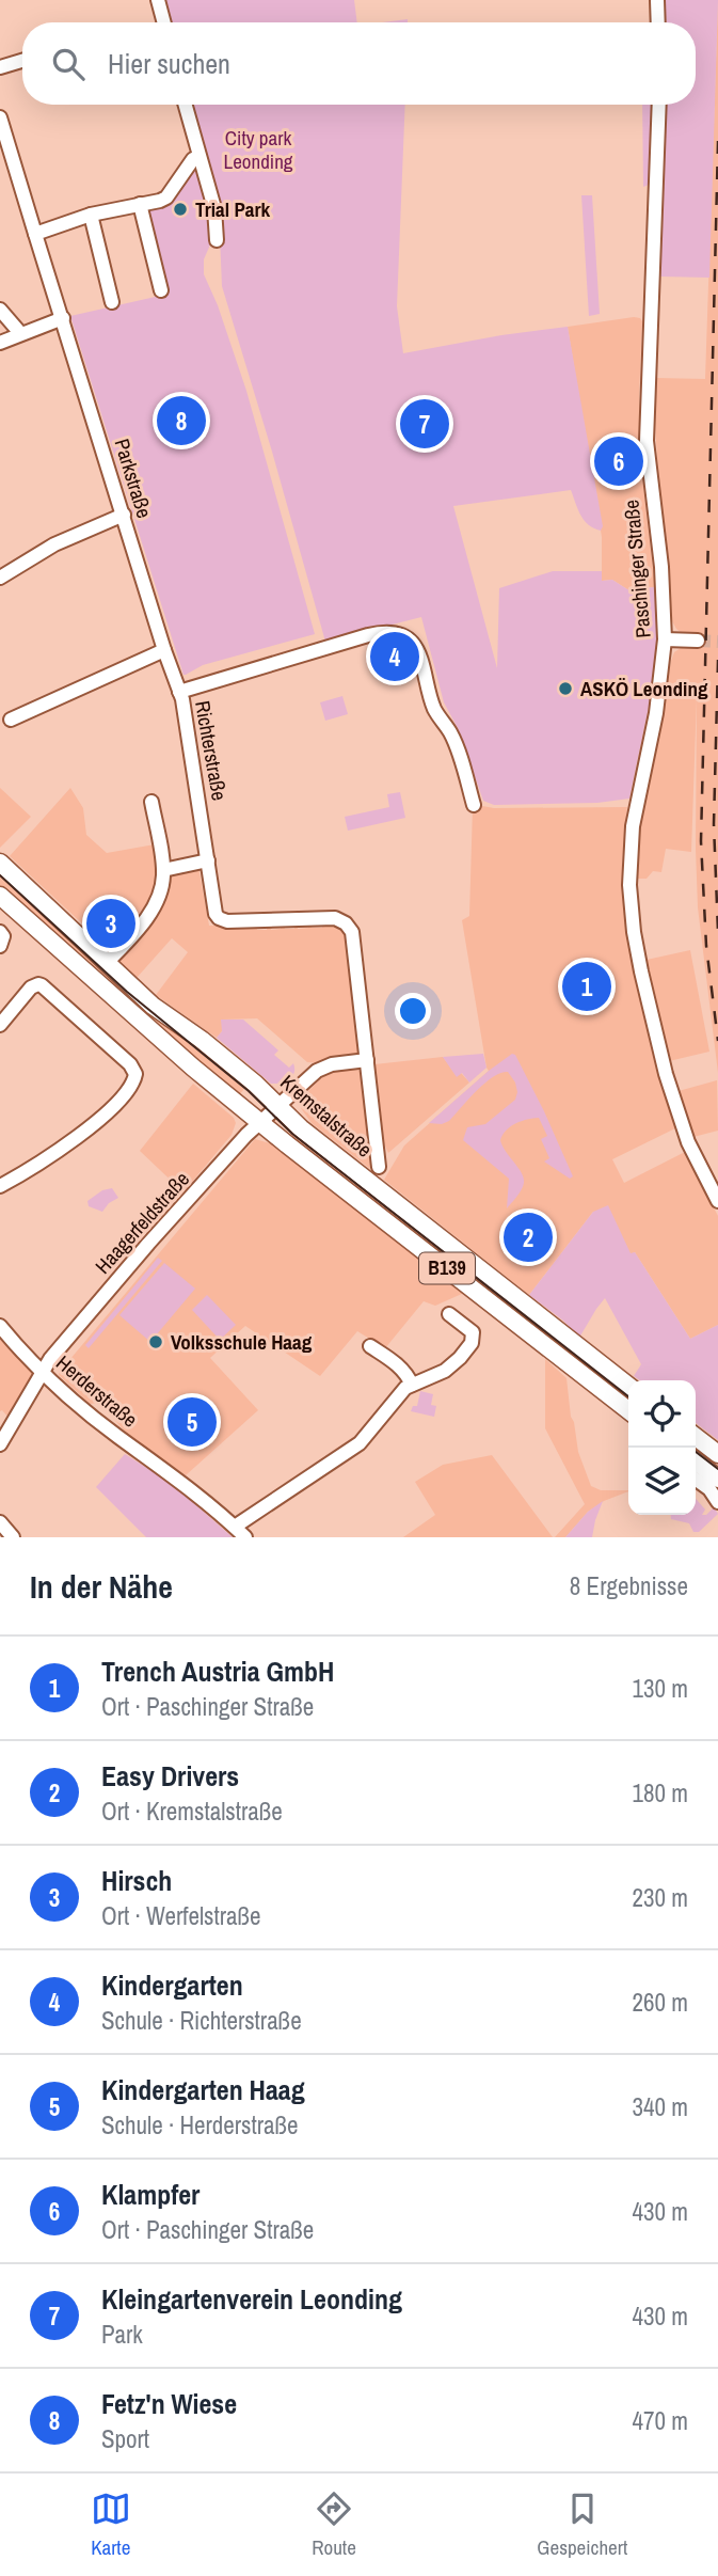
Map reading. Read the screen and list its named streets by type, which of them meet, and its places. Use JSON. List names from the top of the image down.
{
  "streets": {
    "main road": ["Kremstalstraße", "B139"],
    "street": [
      "Parkstraße",
      "Paschinger Straße",
      "Richterstraße",
      "Haagerfeldstraße",
      "Herderstraße"
    ]
  },
  "crossings": [
    ["Parkstraße", "Richterstraße"],
    ["Kremstalstraße", "Haagerfeldstraße"],
    ["Haagerfeldstraße", "B139"],
    ["Haagerfeldstraße", "Herderstraße"]
  ],
  "parks": ["City park Leonding"],
  "places": ["Trial Park", "ASKÖ Leonding", "Volksschule Haag"],
  "page": {
    "search": "Hier suchen",
    "pins": [
      "8",
      "7",
      "6",
      "4",
      "3",
      "1",
      "2",
      "5"
    ],
    "heading": ["In der Nähe", "8 Ergebnisse"],
    "list": [
      {
        "mark": "1",
        "name": "Trench Austria GmbH",
        "note": "Ort · Paschinger Straße",
        "value": "130 m"
      },
      {
        "mark": "2",
        "name": "Easy Drivers",
        "note": "Ort · Kremstalstraße",
        "value": "180 m"
      },
      {
        "mark": "3",
        "name": "Hirsch",
        "note": "Ort · Werfelstraße",
        "value": "230 m"
      },
      {
        "mark": "4",
        "name": "Kindergarten",
        "note": "Schule · Richterstraße",
        "value": "260 m"
      },
      {
        "mark": "5",
        "name": "Kindergarten Haag",
        "note": "Schule · Herderstraße",
        "value": "340 m"
      },
      {
        "mark": "6",
        "name": "Klampfer",
        "note": "Ort · Paschinger Straße",
        "value": "430 m"
      },
      {
        "mark": "7",
        "name": "Kleingartenverein Leonding",
        "note": "Park",
        "value": "430 m"
      },
      {
        "mark": "8",
        "name": "Fetz'n Wiese",
        "note": "Sport",
        "value": "470 m"
      }
    ],
    "nav": ["Karte", "Route", "Gespeichert"]
  }
}
